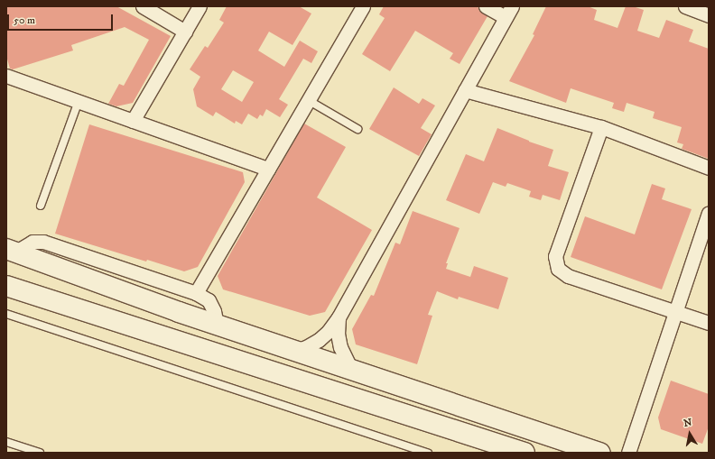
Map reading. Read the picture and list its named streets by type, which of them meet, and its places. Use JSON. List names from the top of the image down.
{
  "scale_bar": "50 m",
  "north": "top"
}
